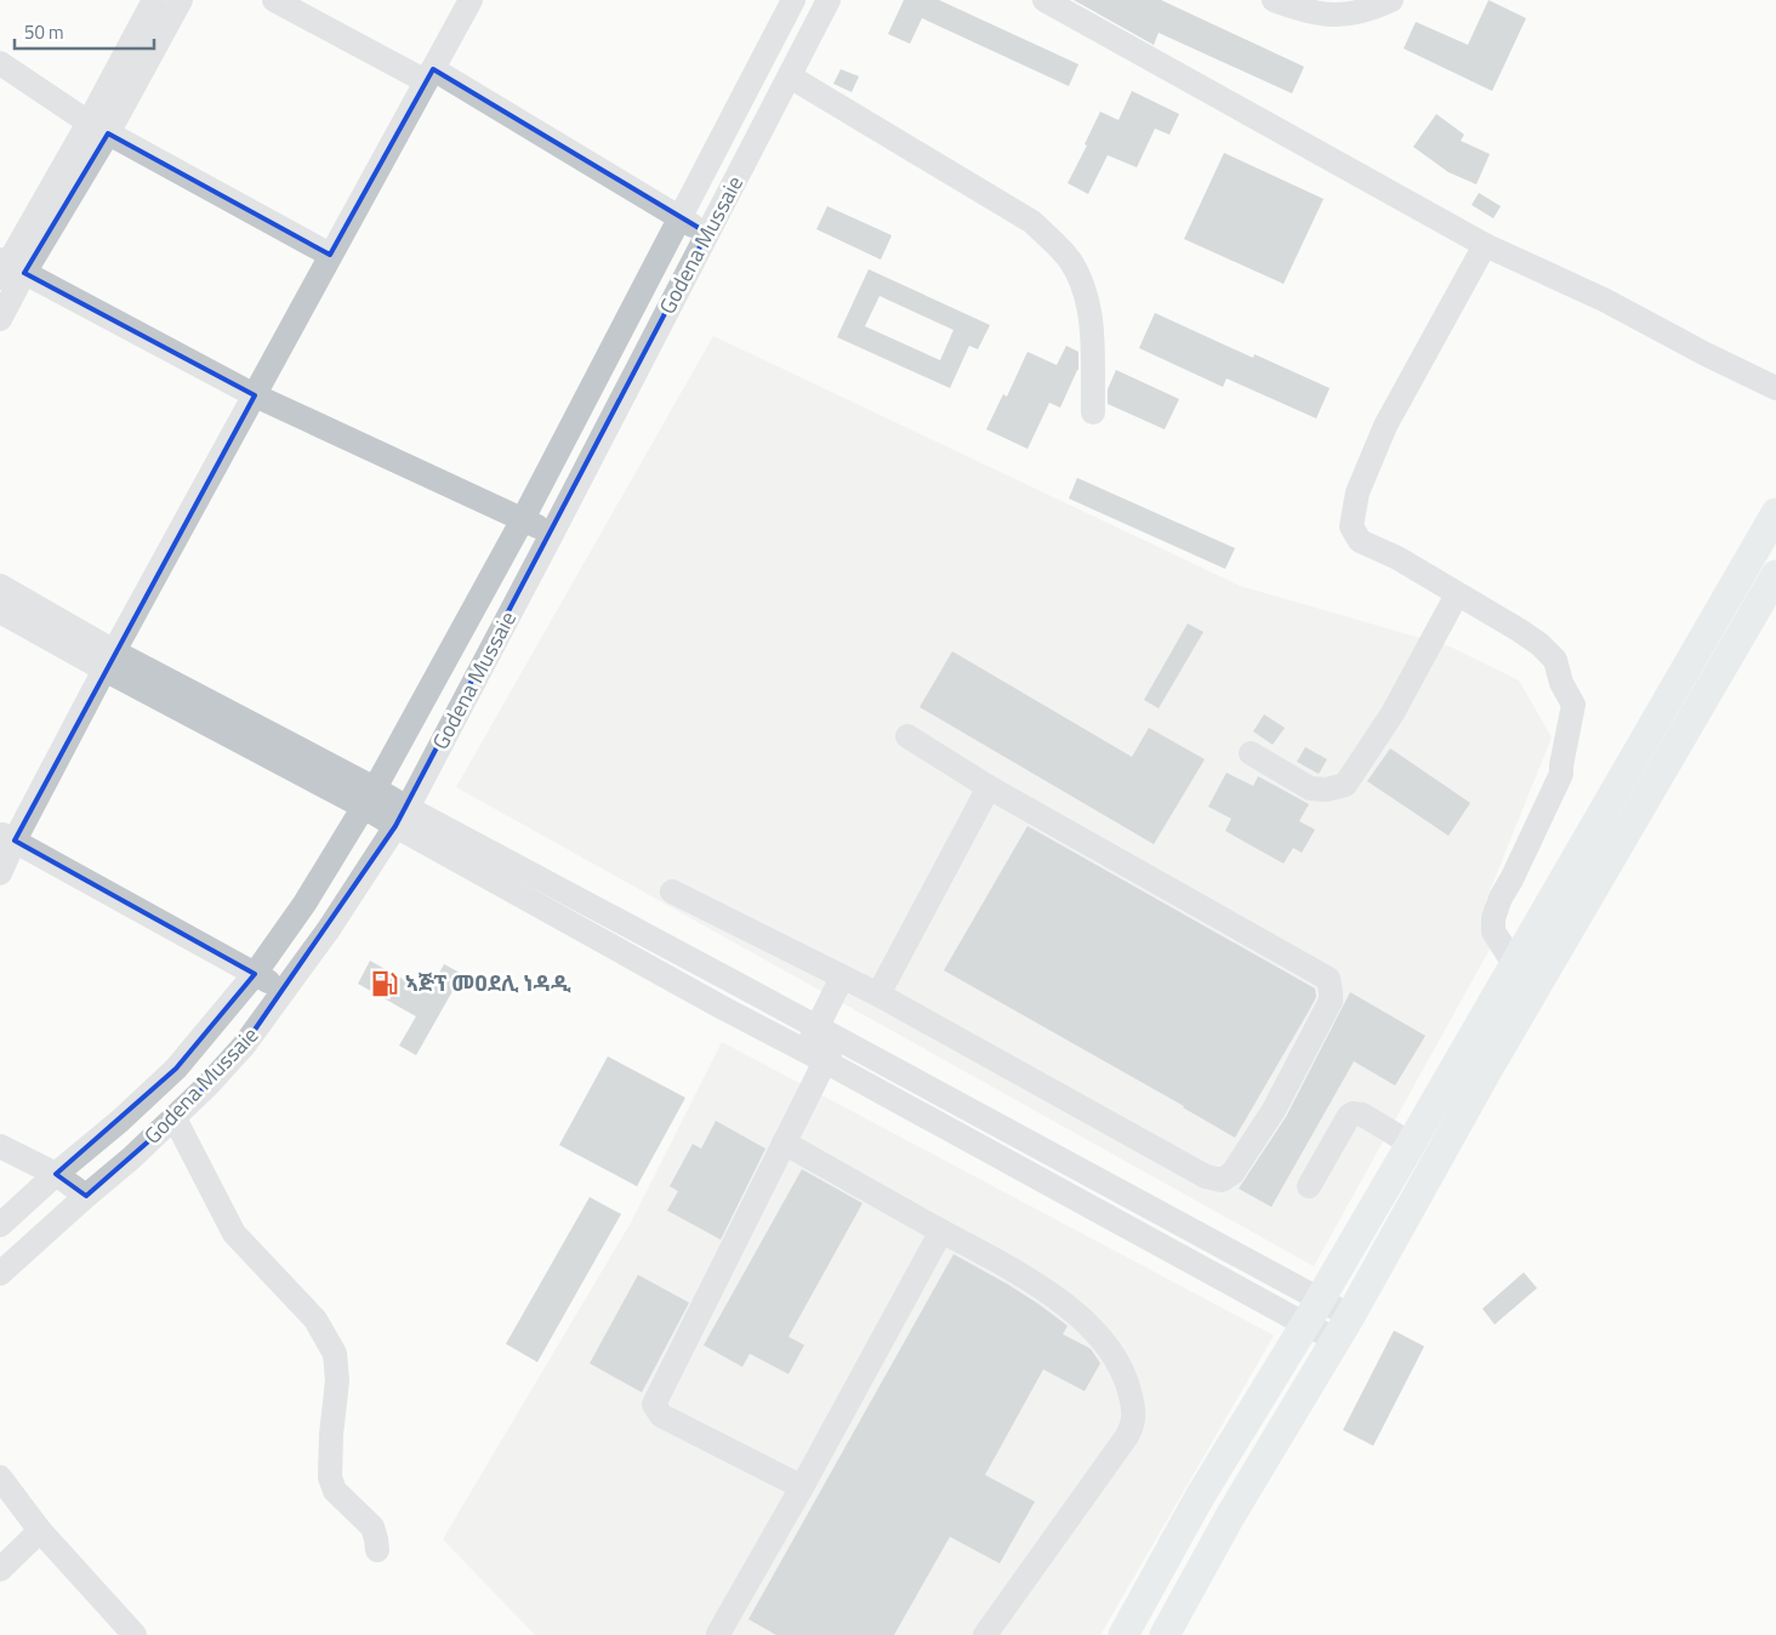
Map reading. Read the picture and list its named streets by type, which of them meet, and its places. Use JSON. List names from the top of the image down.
{
  "streets": {
    "street": ["Godena Mussaie"]
  },
  "places": {
    "fuel station": ["ኣጅፕ መዐደሊ ነዳዲ"]
  },
  "scale_bar": "50 m"
}
